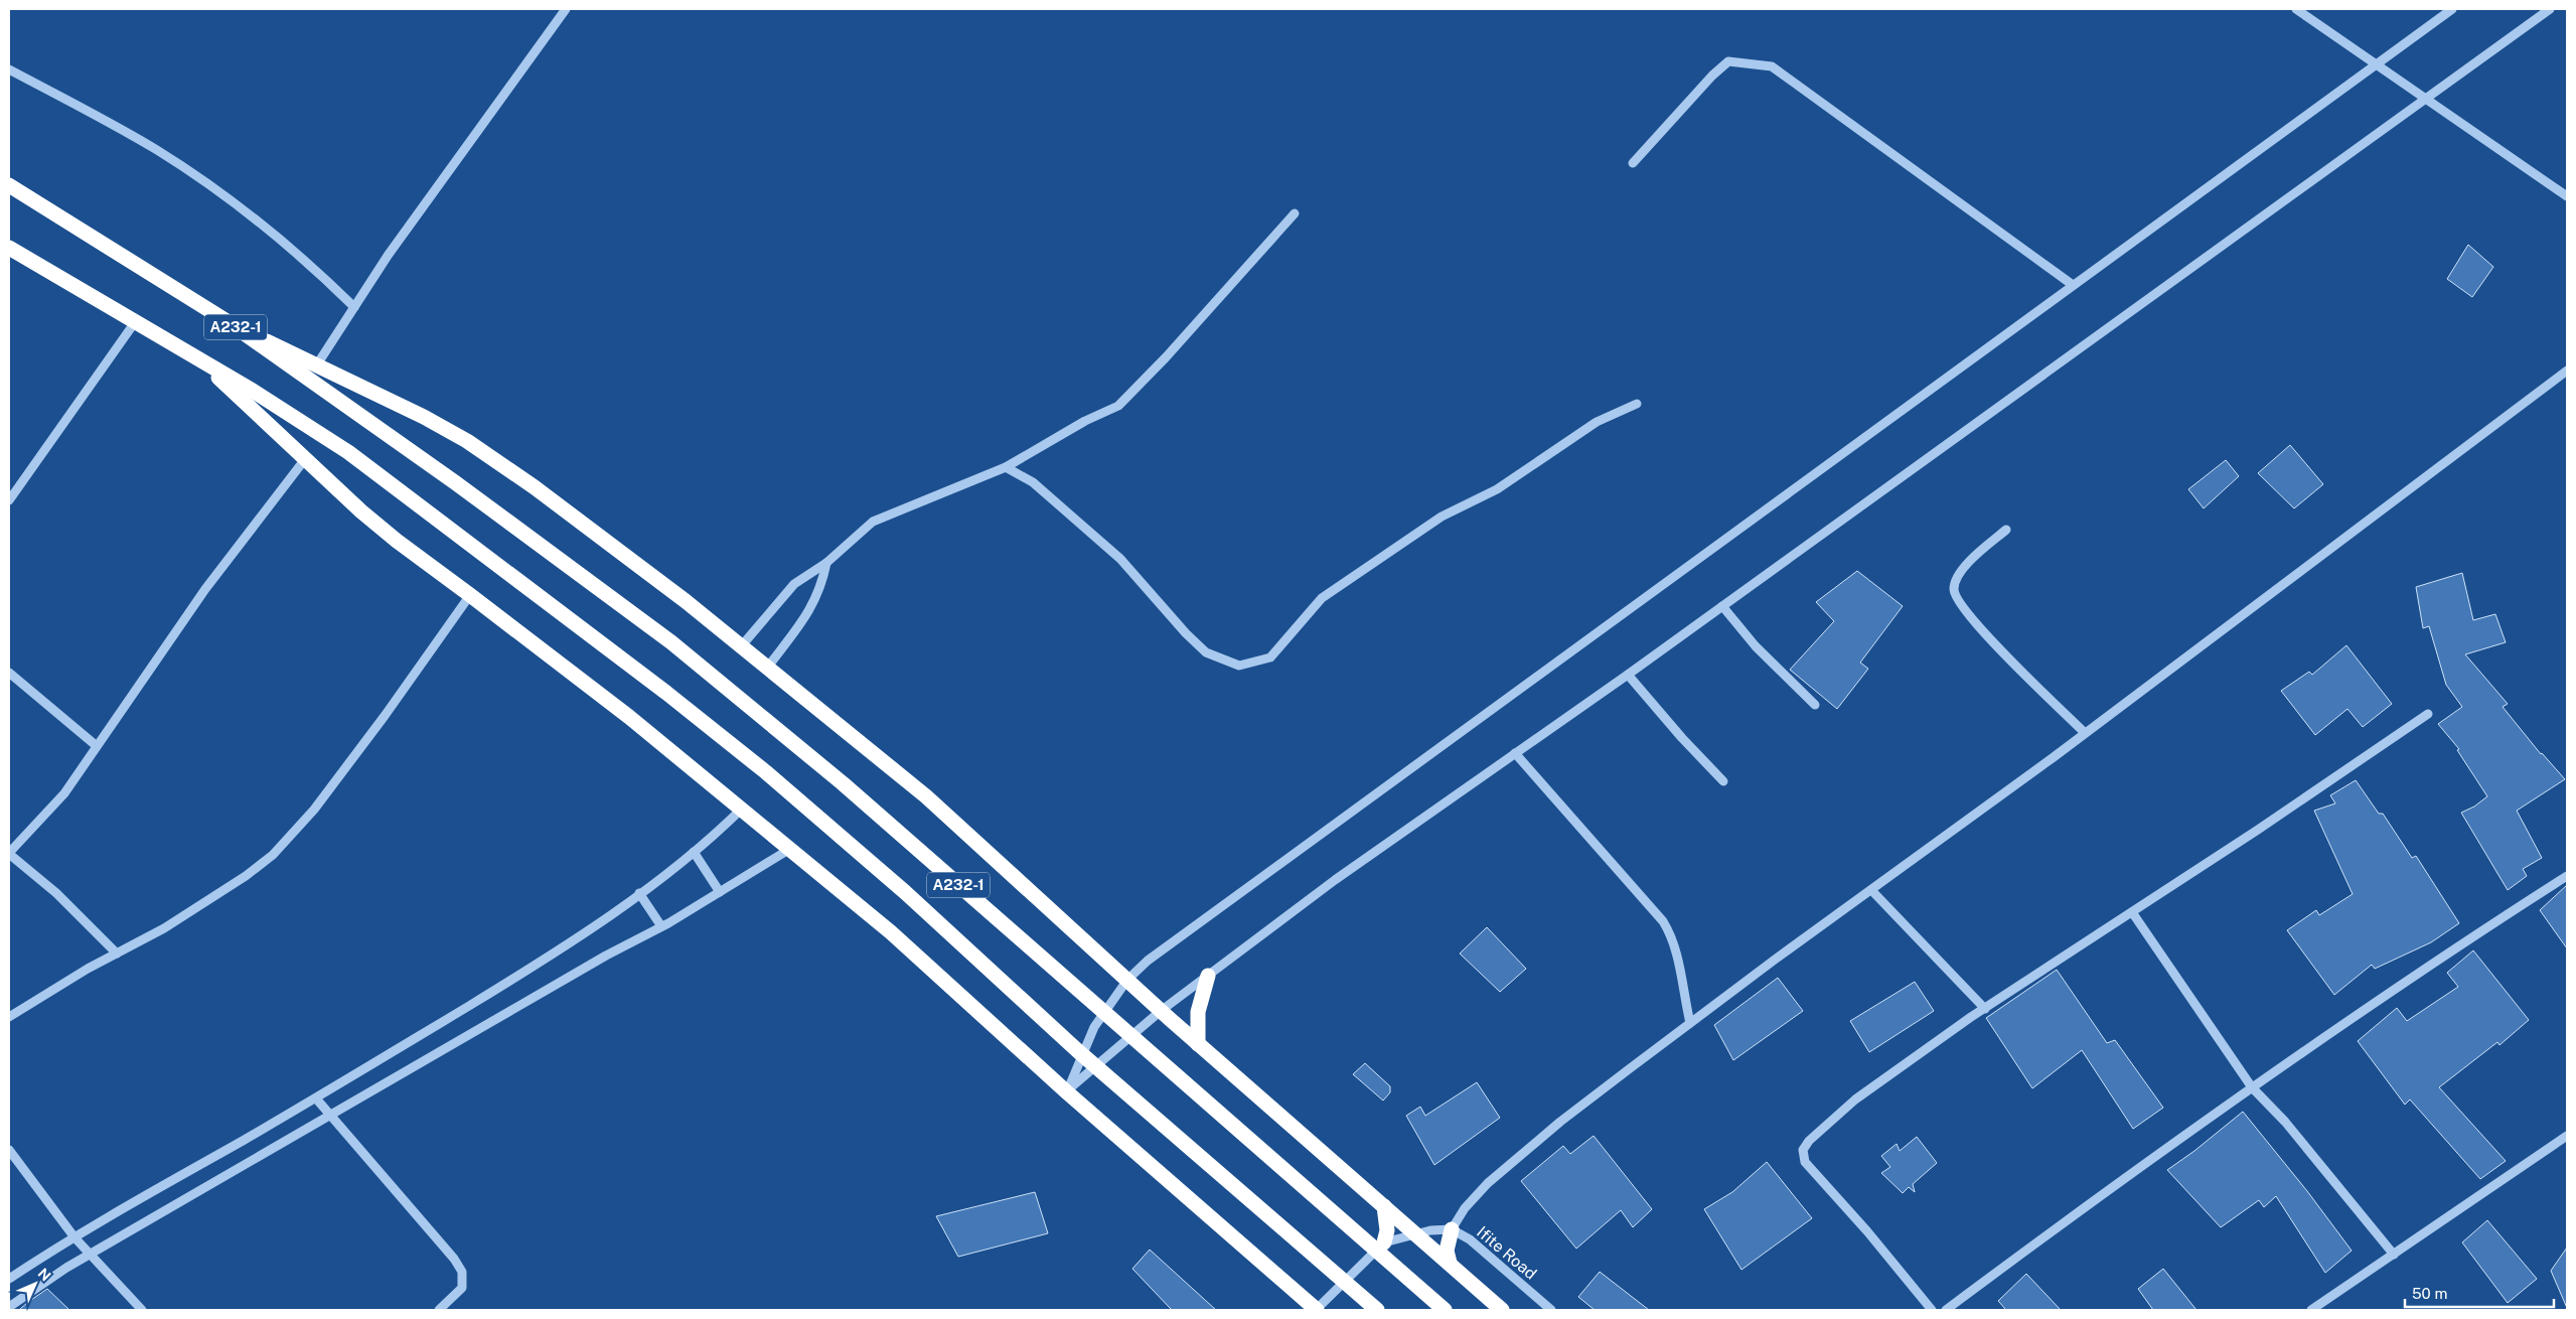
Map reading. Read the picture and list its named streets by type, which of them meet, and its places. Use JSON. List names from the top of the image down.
{
  "streets": {
    "highway": ["A232-1"],
    "street": ["Ifite Road"]
  },
  "scale_bar": "50 m",
  "north": "top right"
}
